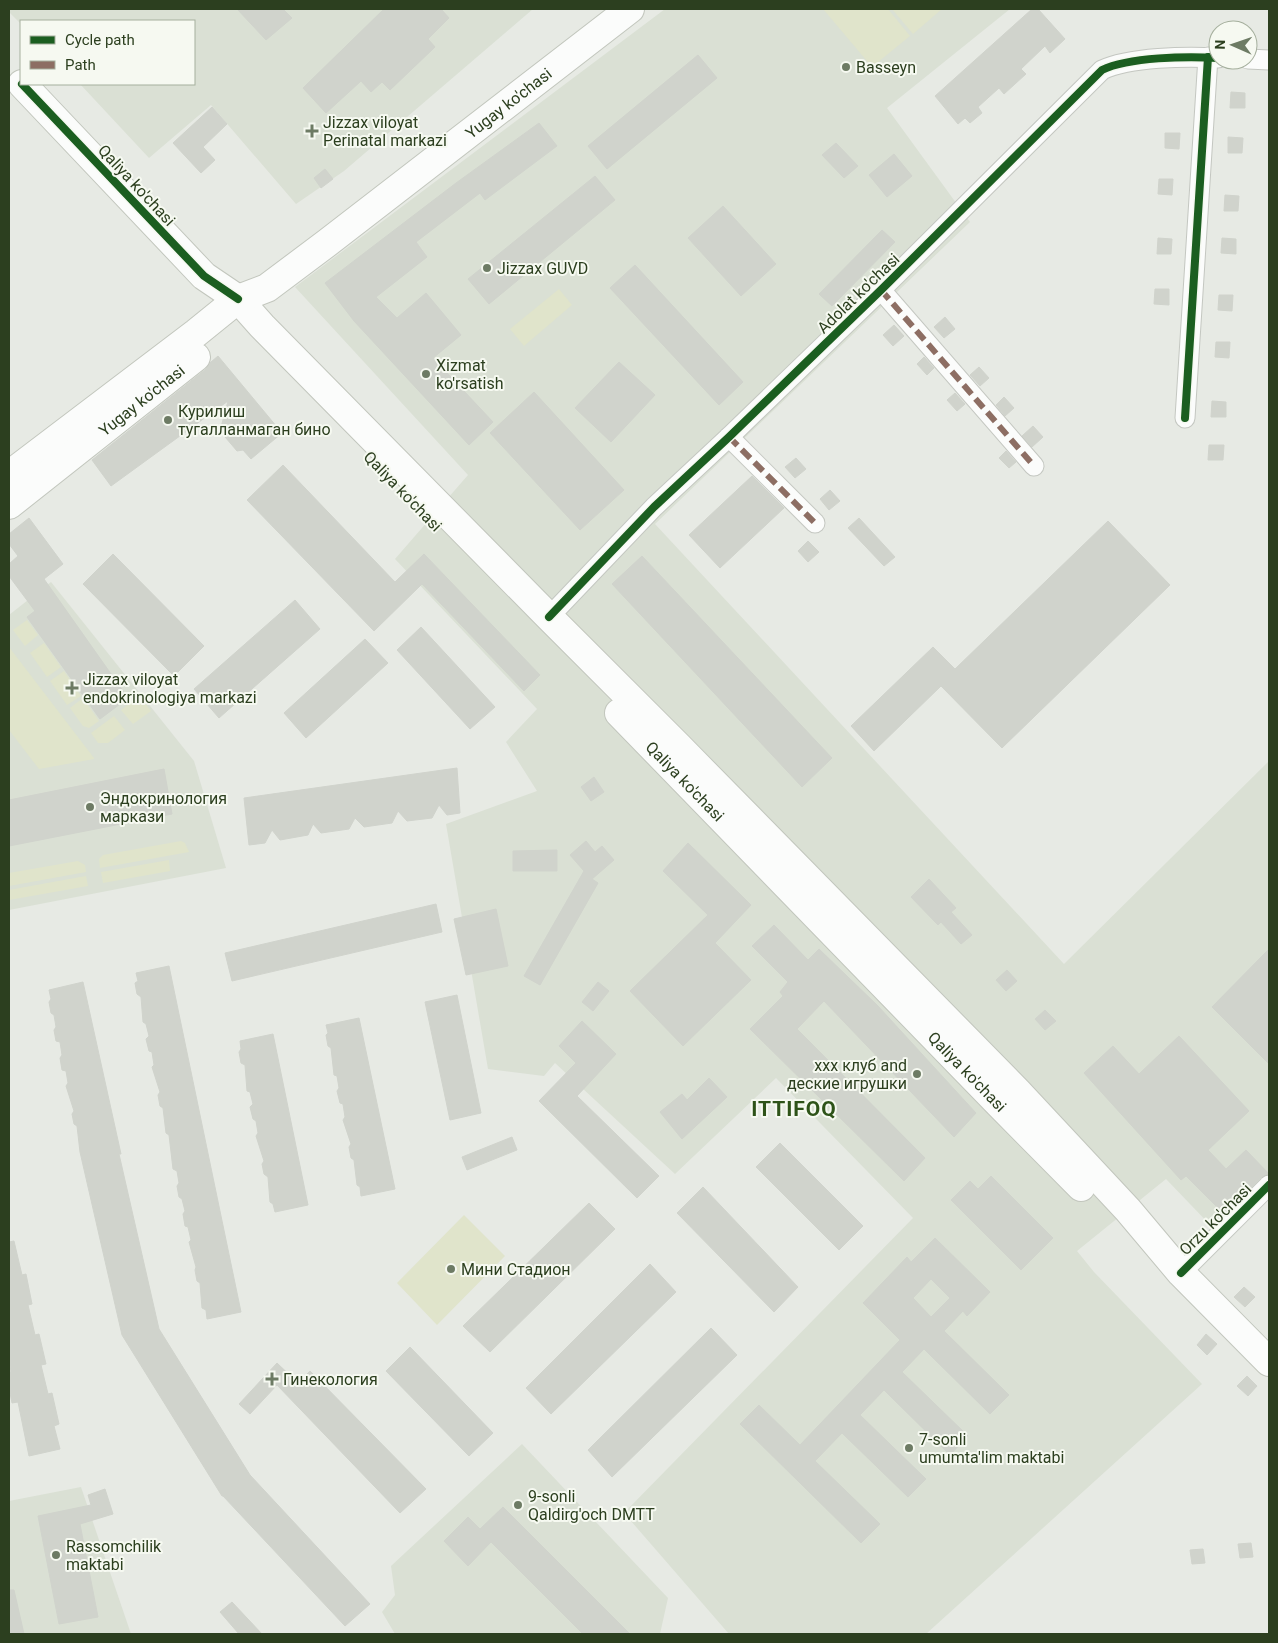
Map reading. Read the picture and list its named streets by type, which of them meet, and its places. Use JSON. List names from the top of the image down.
{
  "streets": {
    "main road": ["Yugay ko'chasi", "Qaliya ko'chasi"],
    "street": ["Adolat ko'chasi", "Orzu ko'chasi"]
  },
  "crossings": [
    ["Yugay ko'chasi", "Qaliya ko'chasi"],
    ["Qaliya ko'chasi", "Adolat ko'chasi"],
    ["Qaliya ko'chasi", "Orzu ko'chasi"]
  ],
  "districts": ["ITTIFOQ"],
  "places": {
    "other": [
      "Basseyn",
      "Jizzax GUVD",
      "Xizmat ko'rsatish",
      "Курилиш тугалланмаган бино",
      "Эндокринология маркази",
      "ххх клуб and деские игрушки",
      "Мини Стадион",
      "7-sonli umumta'lim maktabi",
      "9-sonli Qaldirg'och DMTT",
      "Rassomchilik maktabi"
    ],
    "health": ["Jizzax viloyat Perinatal markazi", "Jizzax viloyat endokrinologiya markazi", "Гинекология"]
  },
  "legend": ["Cycle path", "Path"],
  "north": "left"
}
